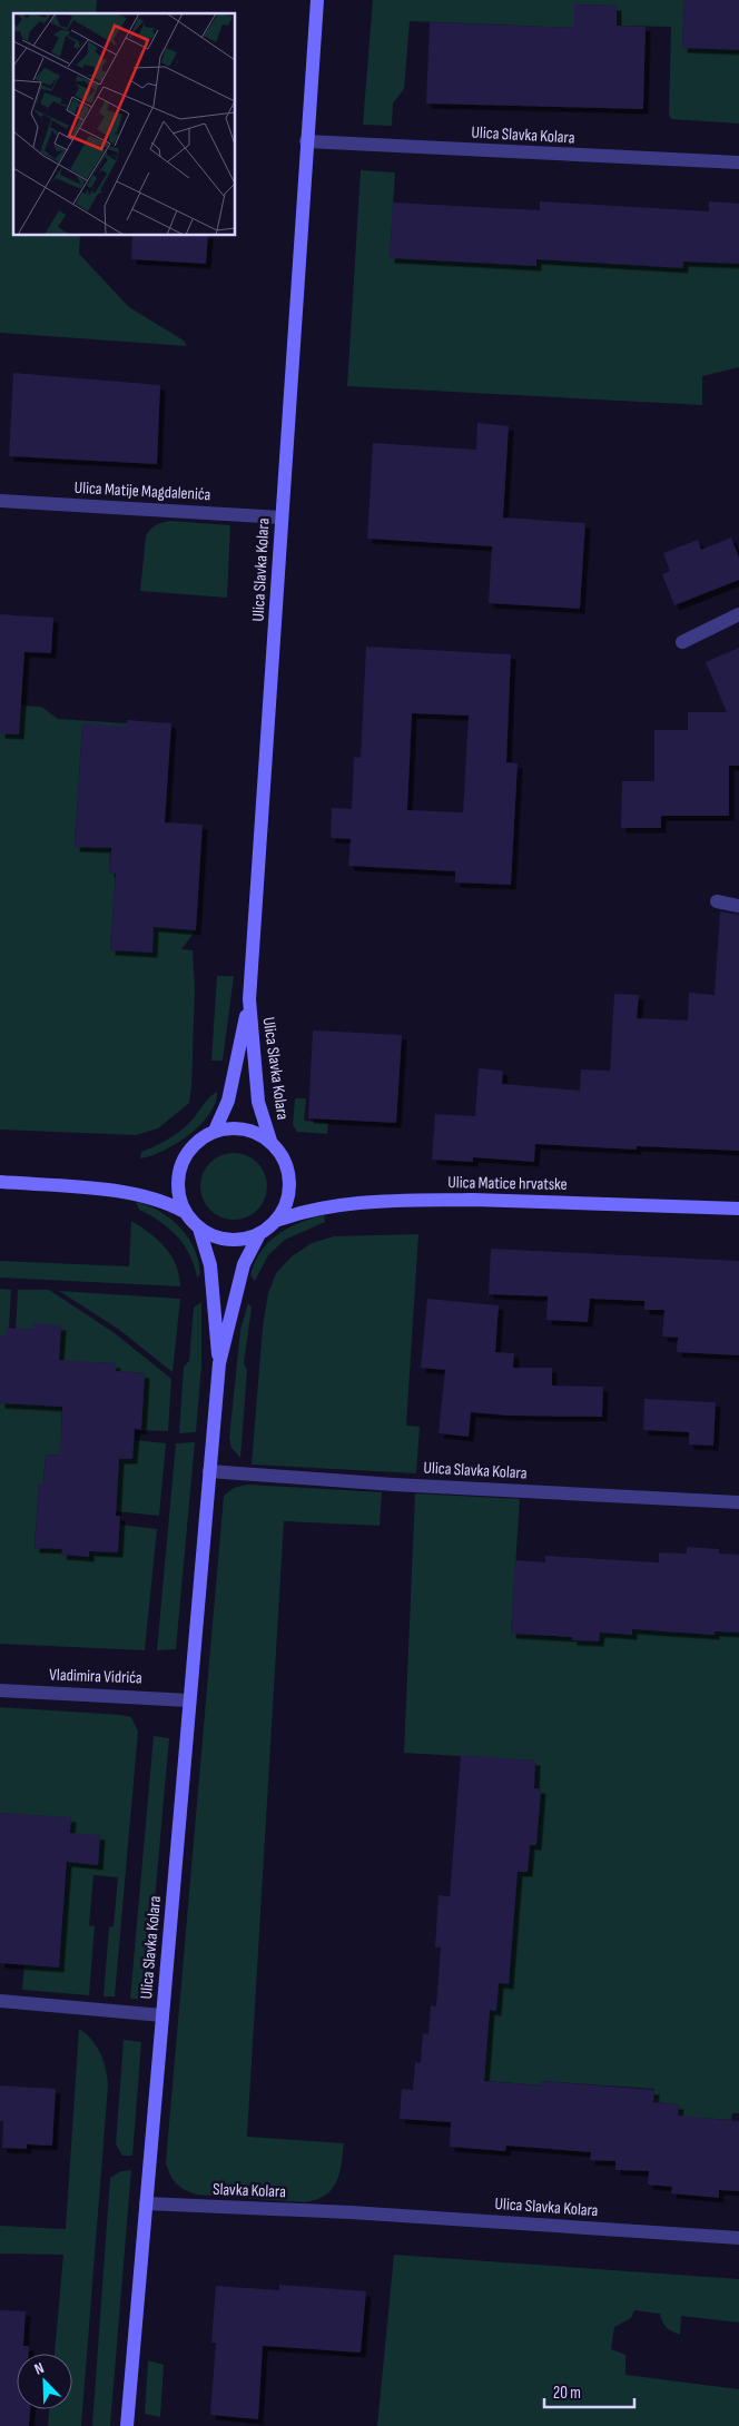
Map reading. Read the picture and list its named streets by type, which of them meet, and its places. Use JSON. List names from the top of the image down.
{
  "streets": {
    "main road": ["Ulica Slavka Kolara", "Ulica Matice hrvatske"],
    "street": ["Ulica Matije Magdalenića", "Vladimira Vidrića", "Slavka Kolara"]
  },
  "crossings": [
    ["Ulica Slavka Kolara", "Ulica Matije Magdalenića"],
    ["Ulica Slavka Kolara", "Ulica Matice hrvatske"],
    ["Ulica Slavka Kolara", "Vladimira Vidrića"],
    ["Ulica Slavka Kolara", "Slavka Kolara"]
  ],
  "scale_bar": "20 m",
  "north": "top left"
}
